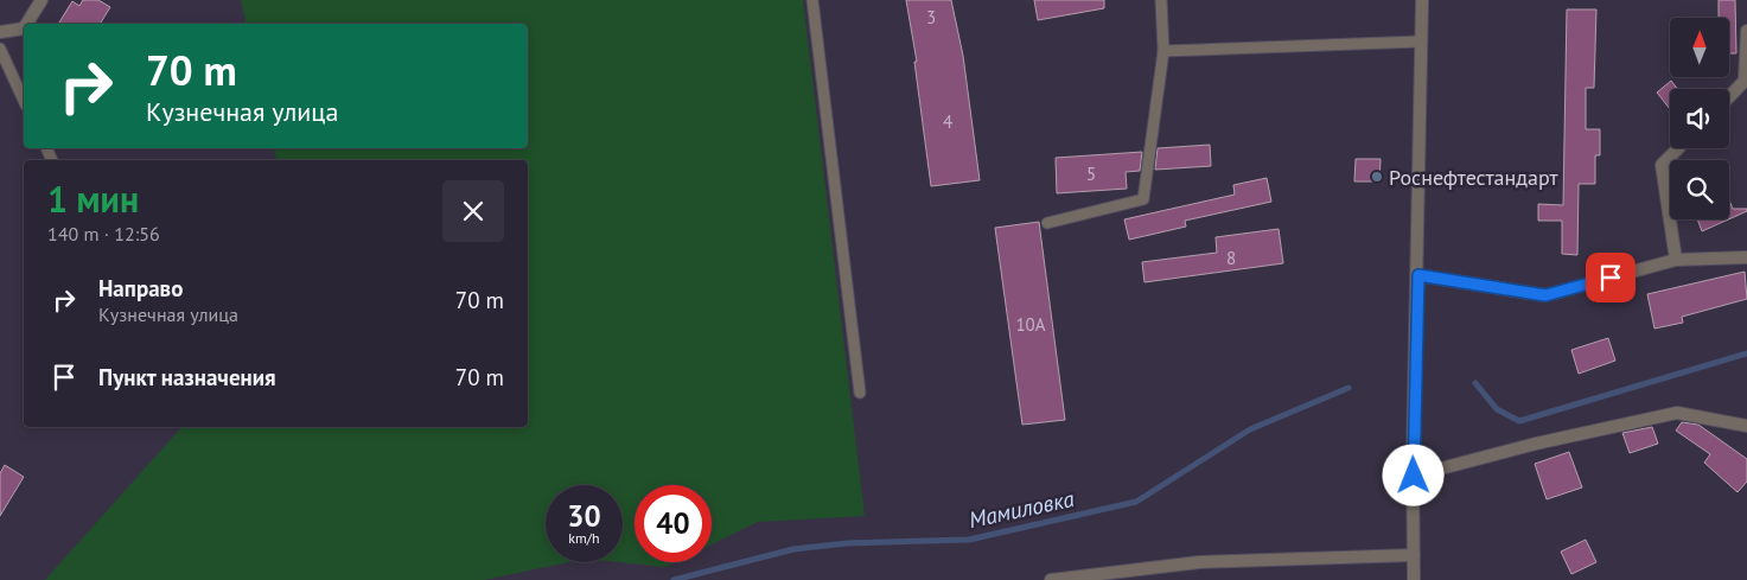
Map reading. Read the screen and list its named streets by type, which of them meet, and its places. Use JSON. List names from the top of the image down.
{
  "water": ["Мамиловка"],
  "places": ["Роснефтестандарт"],
  "house_numbers": [
    "3",
    "4",
    "5",
    "8",
    "10А"
  ],
  "north": "top",
  "page": {
    "turn": ["70 m", "Кузнечная улица"],
    "heading": ["1 мин", "140 m · 12:56"],
    "list": [
      {
        "name": "Направо",
        "note": "Кузнечная улица",
        "value": "70 m"
      },
      {
        "name": "Пункт назначения",
        "value": "70 m"
      }
    ],
    "speed": "30 km/h",
    "limit": "40"
  }
}
